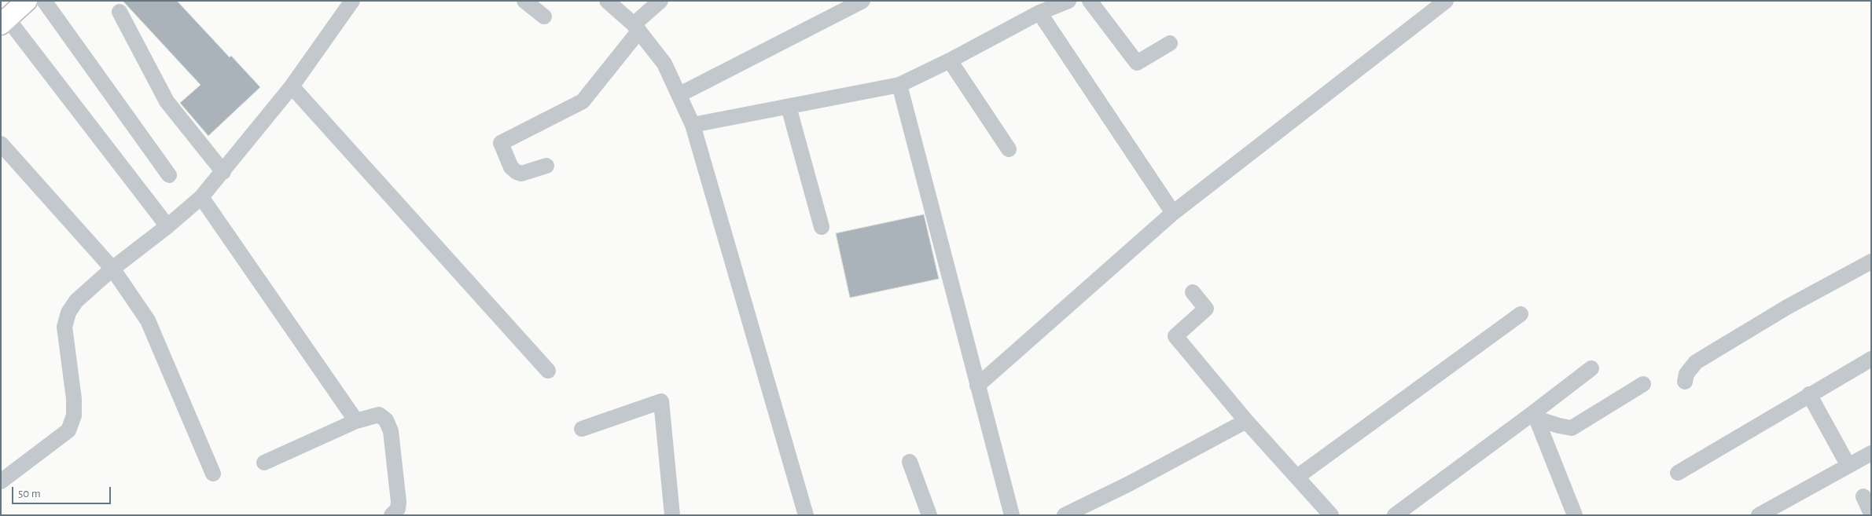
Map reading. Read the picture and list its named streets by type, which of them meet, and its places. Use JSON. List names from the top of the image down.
{
  "scale_bar": "50 m"
}
